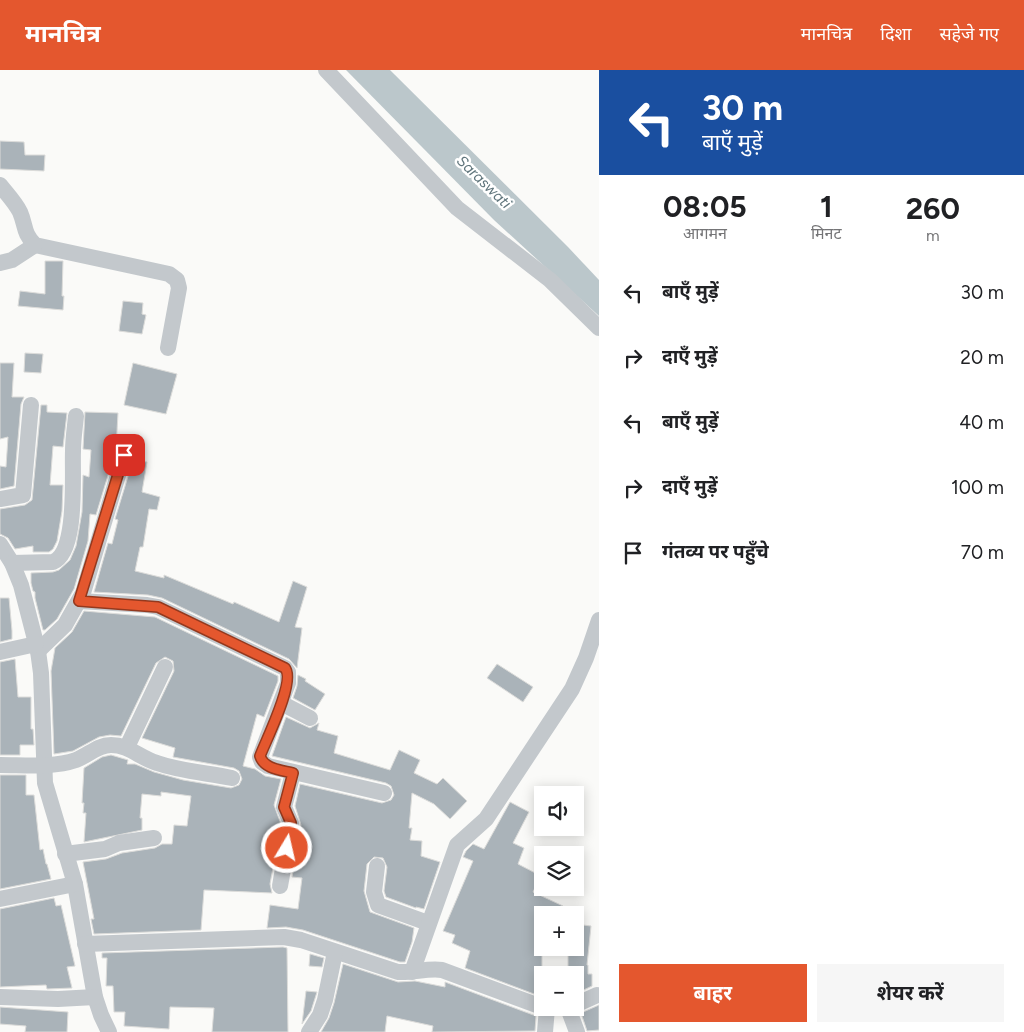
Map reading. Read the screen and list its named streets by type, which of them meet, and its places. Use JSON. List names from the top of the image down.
{
  "water": ["Saraswati"],
  "page": {
    "header": "मानचित्र",
    "nav": ["मानचित्र", "दिशा", "सहेजे गए"],
    "turn": ["30 m", "बाएँ मुड़ें"],
    "eta": [
      "08:05",
      "आगमन",
      "1",
      "मिनट",
      "260",
      "m"
    ],
    "list": [
      {
        "name": "बाएँ मुड़ें",
        "value": "30 m"
      },
      {
        "name": "दाएँ मुड़ें",
        "value": "20 m"
      },
      {
        "name": "बाएँ मुड़ें",
        "value": "40 m"
      },
      {
        "name": "दाएँ मुड़ें",
        "value": "100 m"
      },
      {
        "name": "गंतव्य पर पहुँचे",
        "value": "70 m"
      }
    ],
    "map_buttons": ["+", "−"],
    "buttons": ["बाहर", "शेयर करें"]
  }
}
